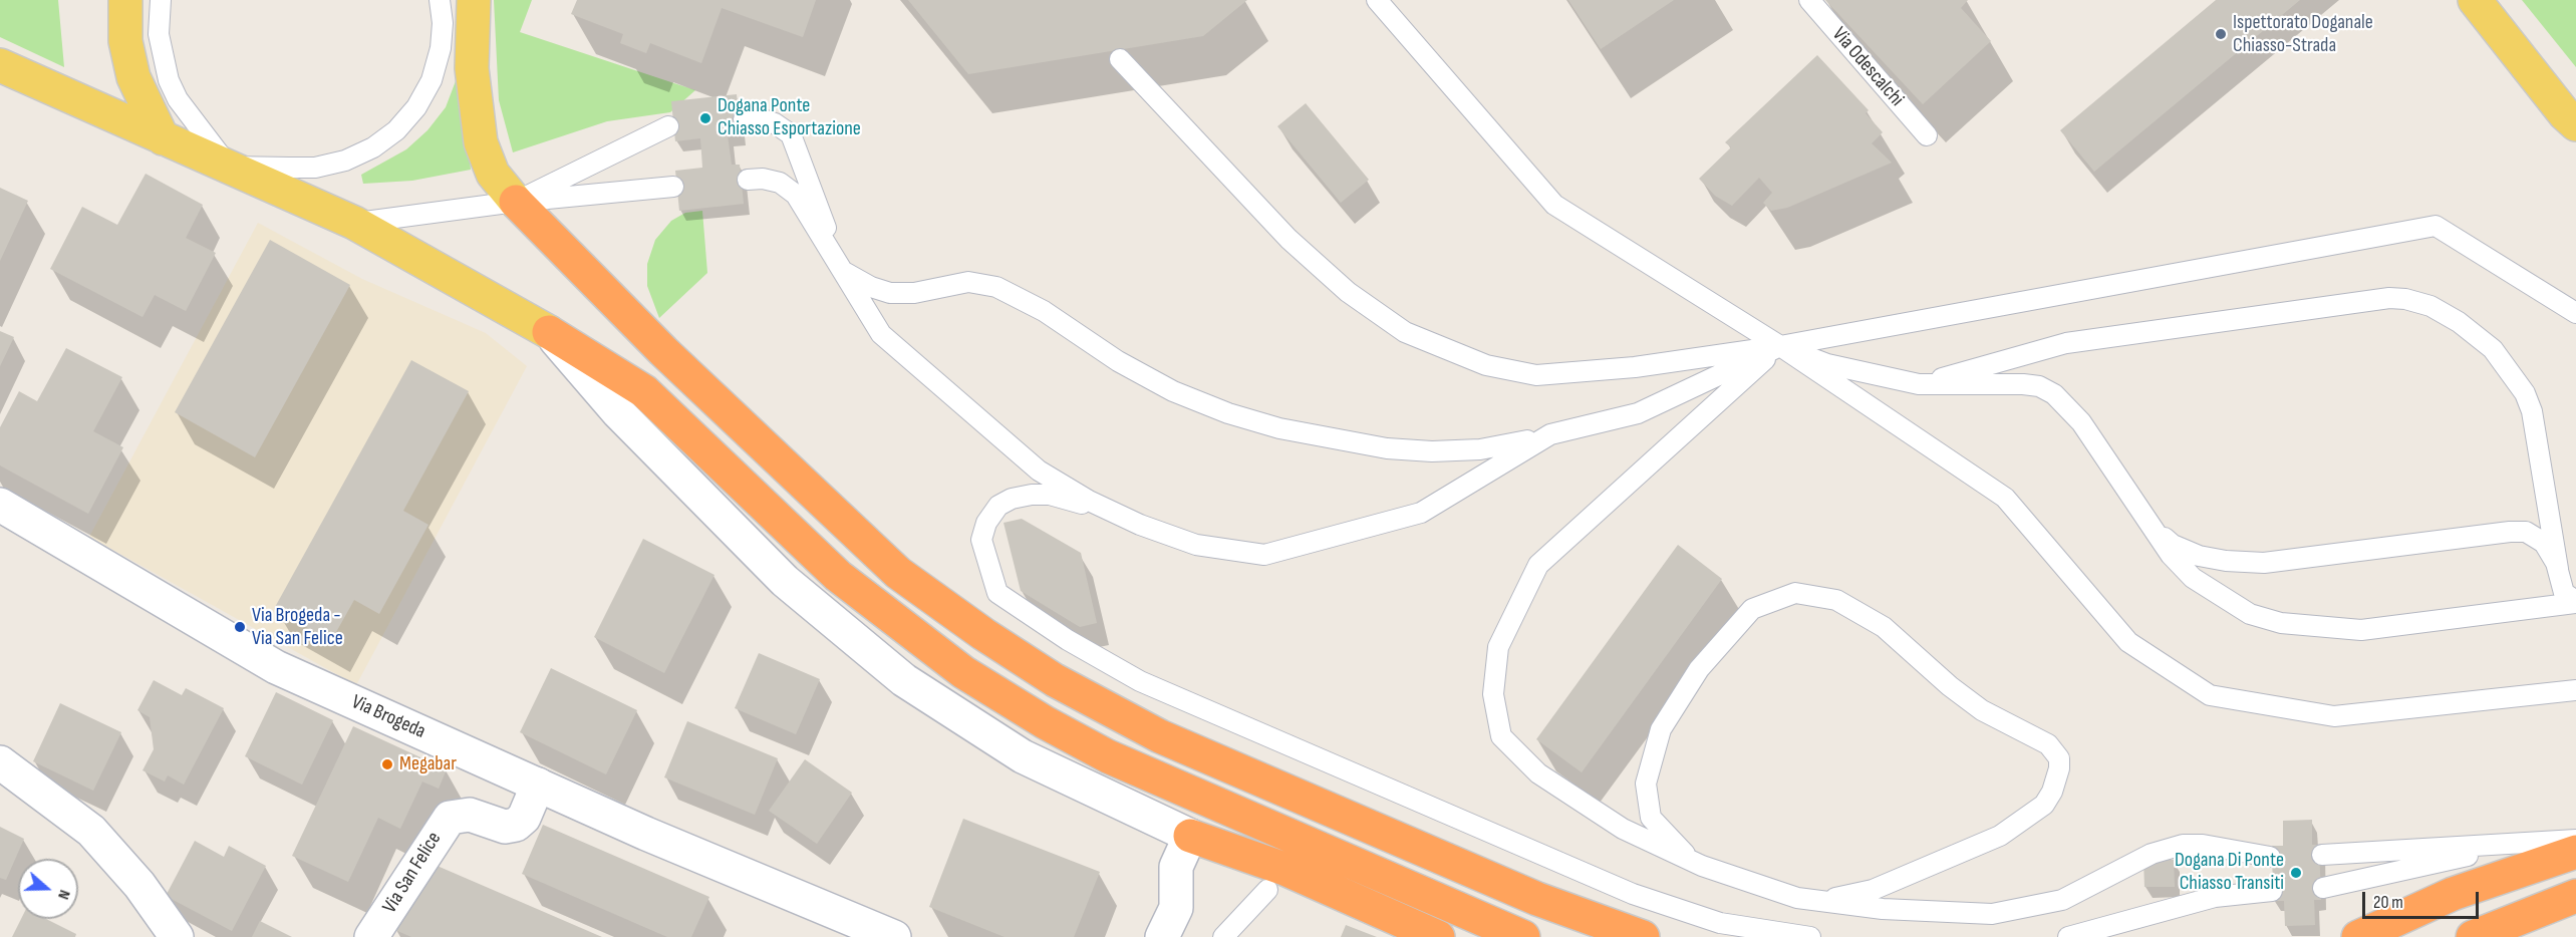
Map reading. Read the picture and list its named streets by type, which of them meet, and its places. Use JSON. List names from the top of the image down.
{
  "streets": {
    "street": ["Via Brogeda", "Via San Felice"],
    "lane": ["Via Odescalchi"]
  },
  "crossings": [
    ["Via Brogeda", "Via San Felice"]
  ],
  "places": [
    "Ispettorato Doganale Chiasso-Strada",
    "Dogana Ponte Chiasso Esportazione",
    "Via Brogeda - Via San Felice",
    "Megabar",
    "Dogana Di Ponte Chiasso Transiti"
  ],
  "scale_bar": "20 m",
  "north": "right"
}
